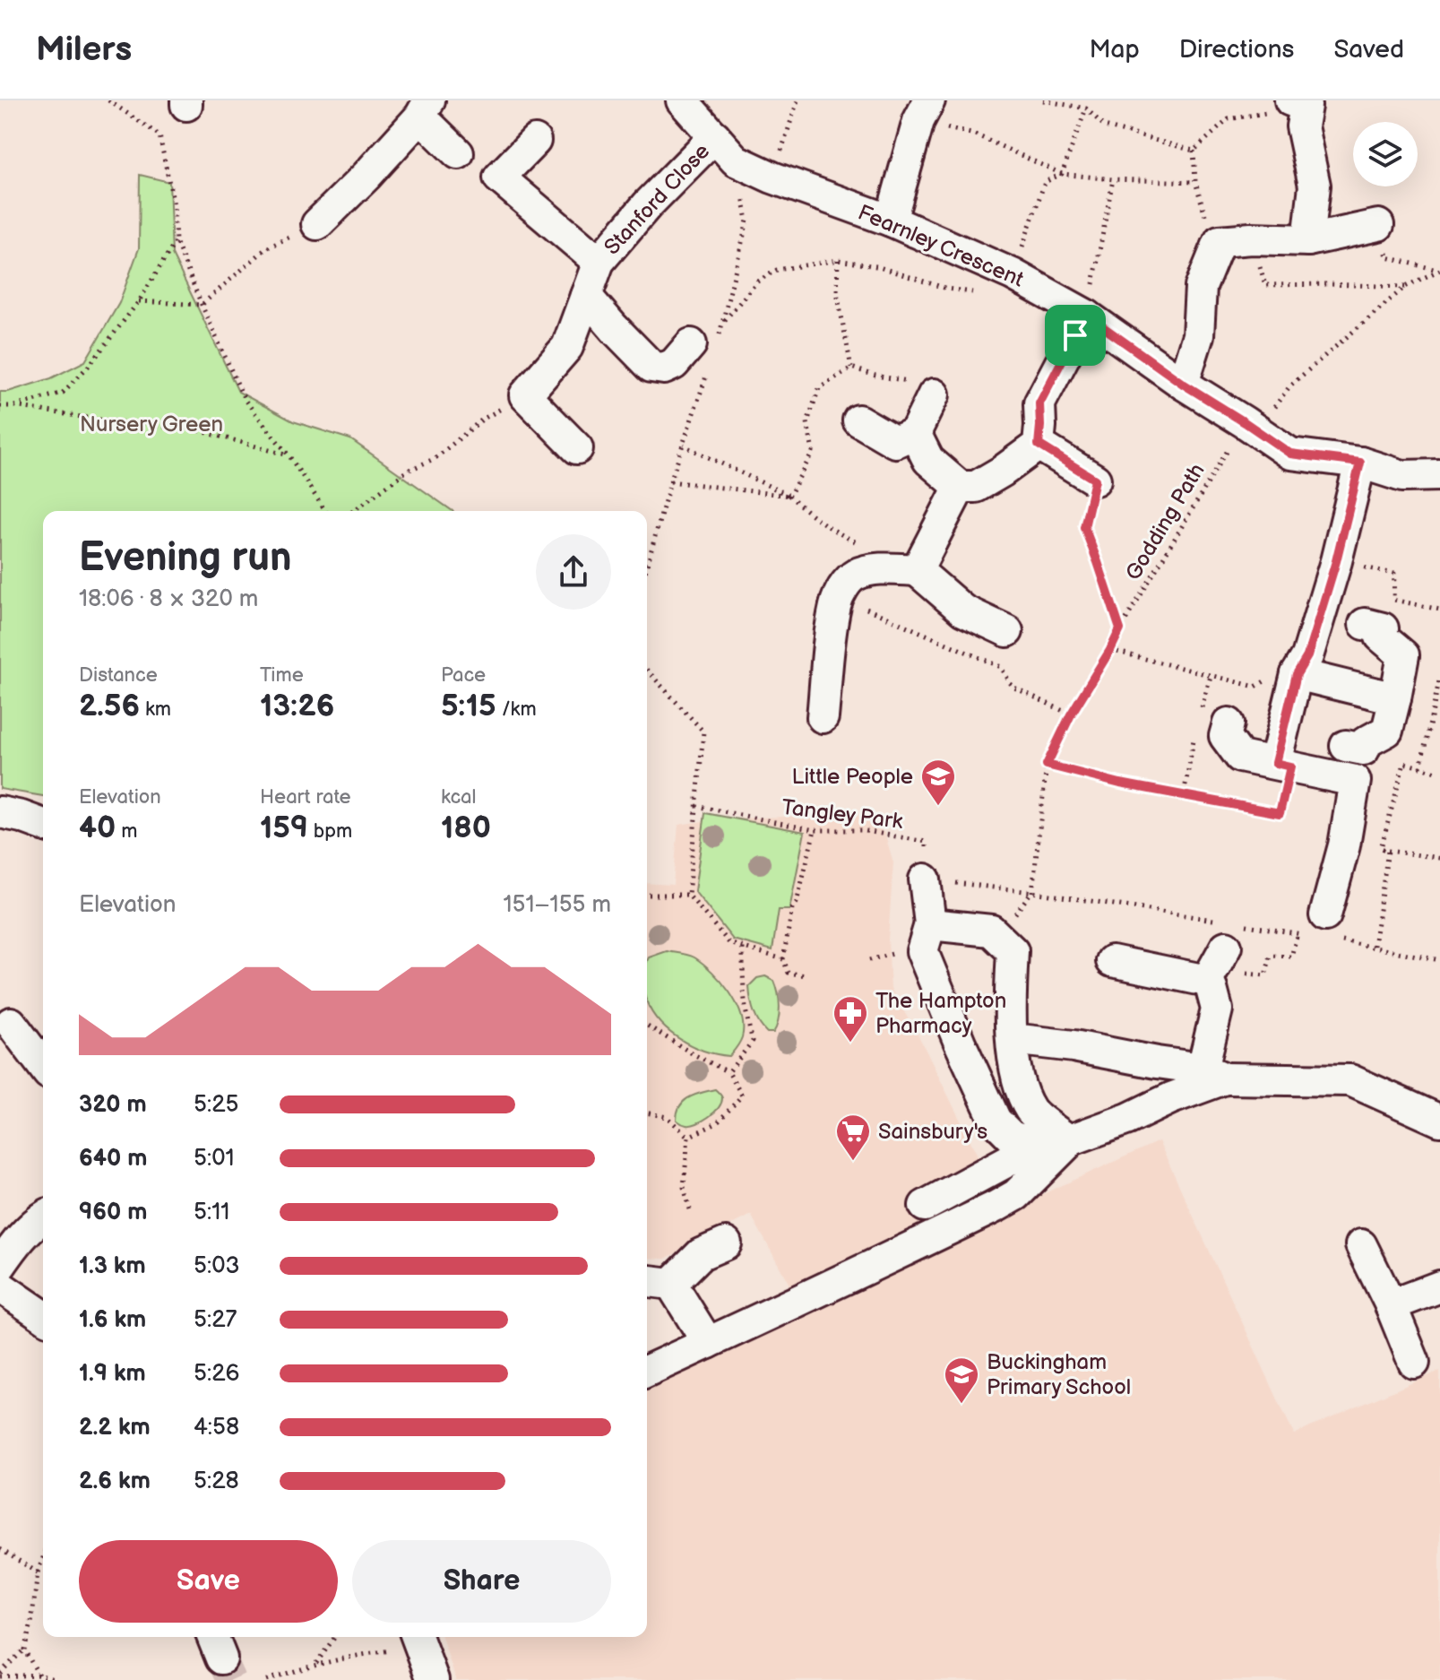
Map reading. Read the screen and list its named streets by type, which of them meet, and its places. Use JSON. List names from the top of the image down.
{
  "streets": {
    "street": ["Stanford Close", "Fearnley Crescent"],
    "path": ["Godding Path", "Tangley Park"]
  },
  "crossings": [
    ["Stanford Close", "Fearnley Crescent"],
    ["Fearnley Crescent", "Godding Path"],
    ["Godding Path", "Tangley Park"]
  ],
  "parks": ["Nursery Green"],
  "places": {
    "school or university": ["Little People", "Buckingham Primary School"],
    "pharmacy": ["The Hampton Pharmacy"],
    "supermarket": ["Sainsbury's"]
  },
  "page": {
    "header": "Milers",
    "nav": ["Map", "Directions", "Saved"],
    "heading": ["Evening run", "18:06 · 8 × 320 m"],
    "stats": [
      ["Distance", "2.56 km"],
      ["Time", "13:26"],
      ["Pace", "5:15 /km"],
      ["Elevation", "40 m"],
      ["Heart rate", "159 bpm"],
      ["kcal", "180"]
    ],
    "chart": ["Elevation", "151–155 m"],
    "list": [
      {
        "name": "320 m",
        "note": "5:25"
      },
      {
        "name": "640 m",
        "note": "5:01"
      },
      {
        "name": "960 m",
        "note": "5:11"
      },
      {
        "name": "1.3 km",
        "note": "5:03"
      },
      {
        "name": "1.6 km",
        "note": "5:27"
      },
      {
        "name": "1.9 km",
        "note": "5:26"
      },
      {
        "name": "2.2 km",
        "note": "4:58"
      },
      {
        "name": "2.6 km",
        "note": "5:28"
      }
    ],
    "buttons": ["Save", "Share"]
  }
}
